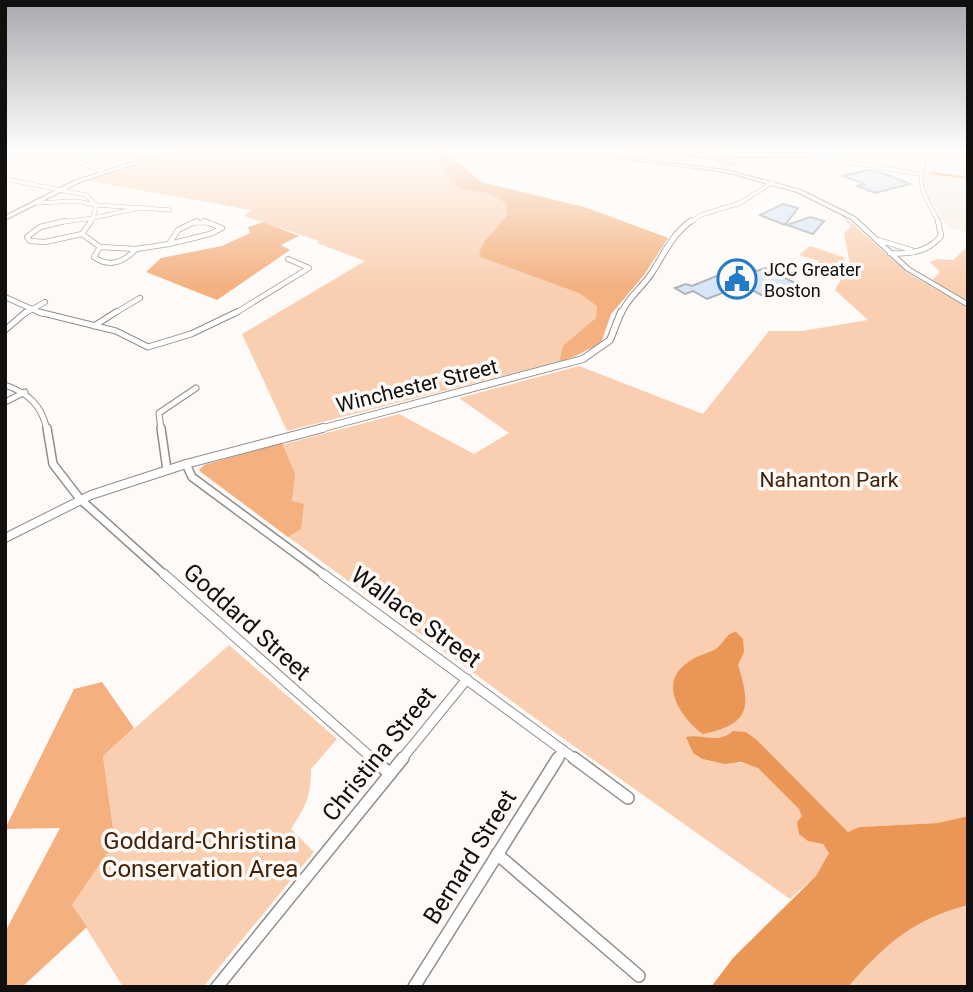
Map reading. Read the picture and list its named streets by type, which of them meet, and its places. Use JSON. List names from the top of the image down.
{
  "streets": {
    "street": [
      "Winchester Street",
      "Wallace Street",
      "Goddard Street",
      "Christina Street",
      "Bernard Street"
    ]
  },
  "crossings": [
    ["Winchester Street", "Wallace Street"],
    ["Winchester Street", "Goddard Street"],
    ["Wallace Street", "Christina Street"],
    ["Wallace Street", "Bernard Street"],
    ["Goddard Street", "Christina Street"]
  ],
  "parks": ["Nahanton Park", "Goddard-Christina Conservation Area"],
  "places": {
    "public building": ["JCC Greater Boston"]
  }
}
